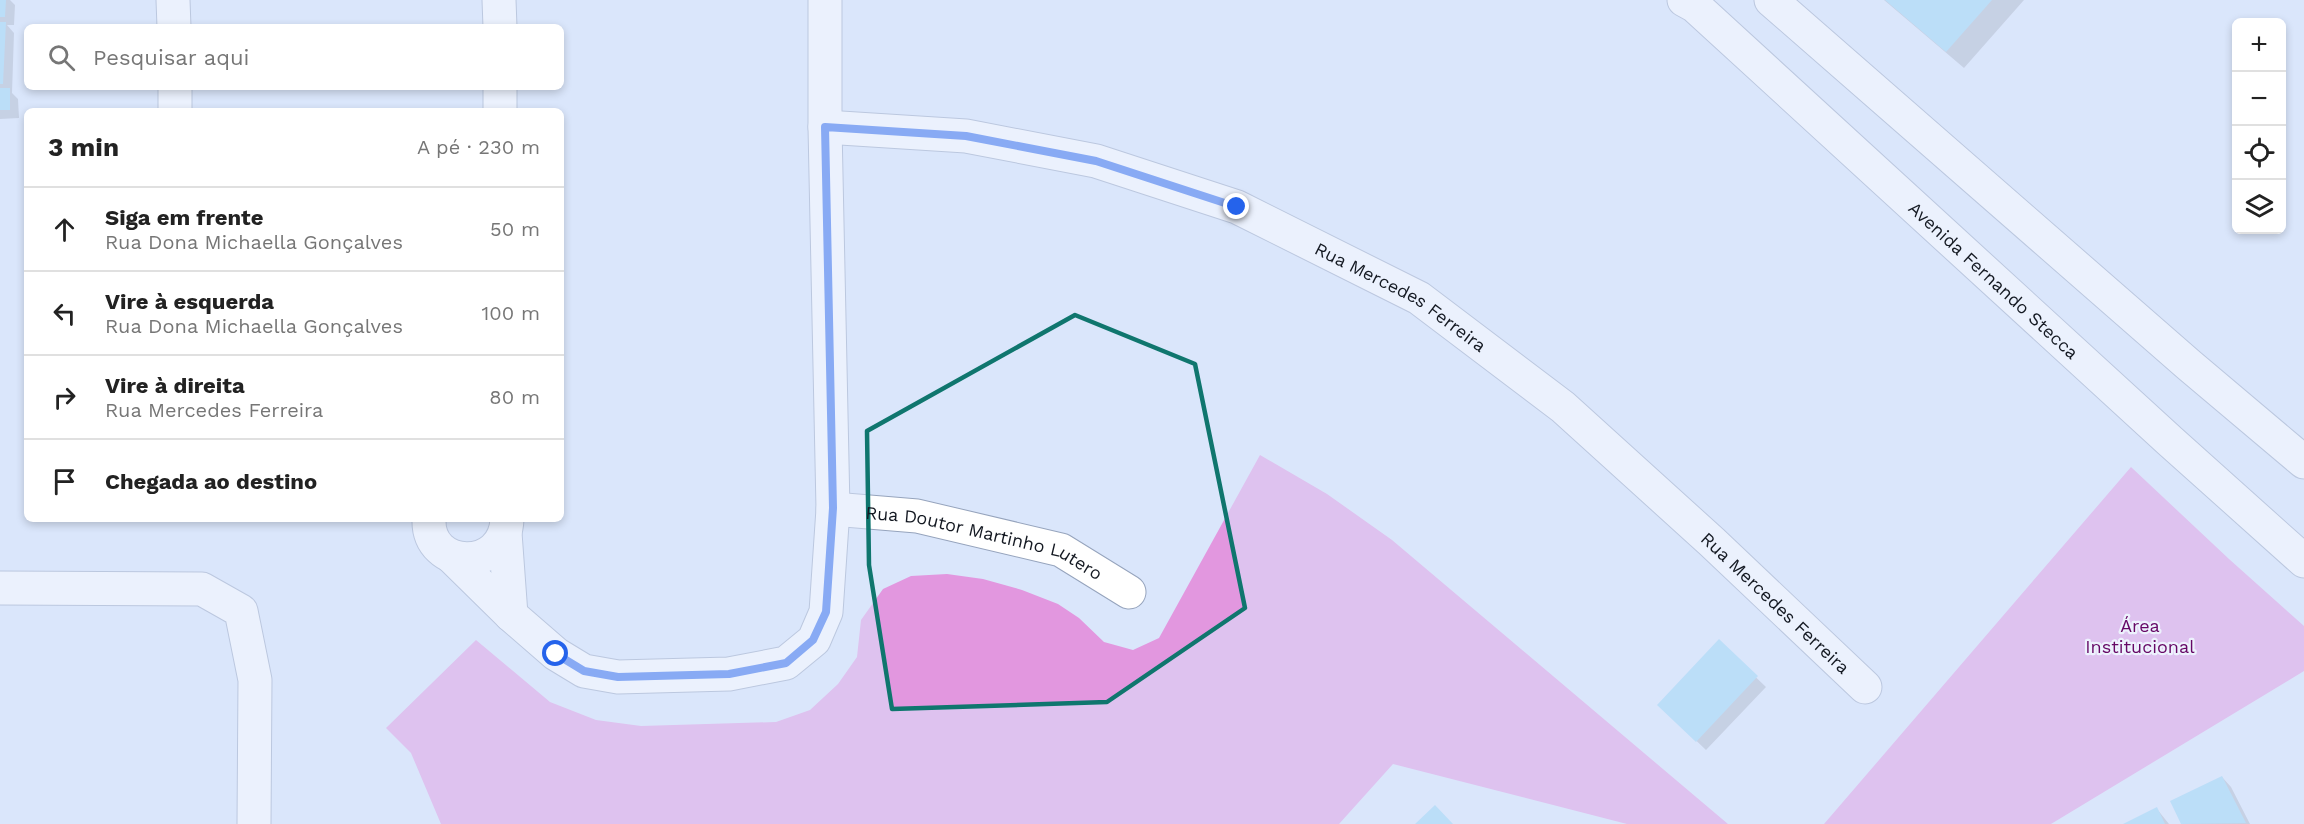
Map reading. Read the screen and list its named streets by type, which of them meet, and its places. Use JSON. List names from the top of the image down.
{
  "streets": {
    "street": ["Avenida Fernando Stecca", "Rua Mercedes Ferreira", "Rua Doutor Martinho Lutero"]
  },
  "parks": ["Área Institucional"],
  "page": {
    "map_buttons": ["+", "−"],
    "search": "Pesquisar aqui",
    "heading": ["3 min", "A pé · 230 m"],
    "list": [
      ["Siga em frente", "Rua Dona Michaella Gonçalves", "50 m"],
      ["Vire à esquerda", "Rua Dona Michaella Gonçalves", "100 m"],
      ["Vire à direita", "Rua Mercedes Ferreira", "80 m"],
      "Chegada ao destino"
    ]
  }
}
